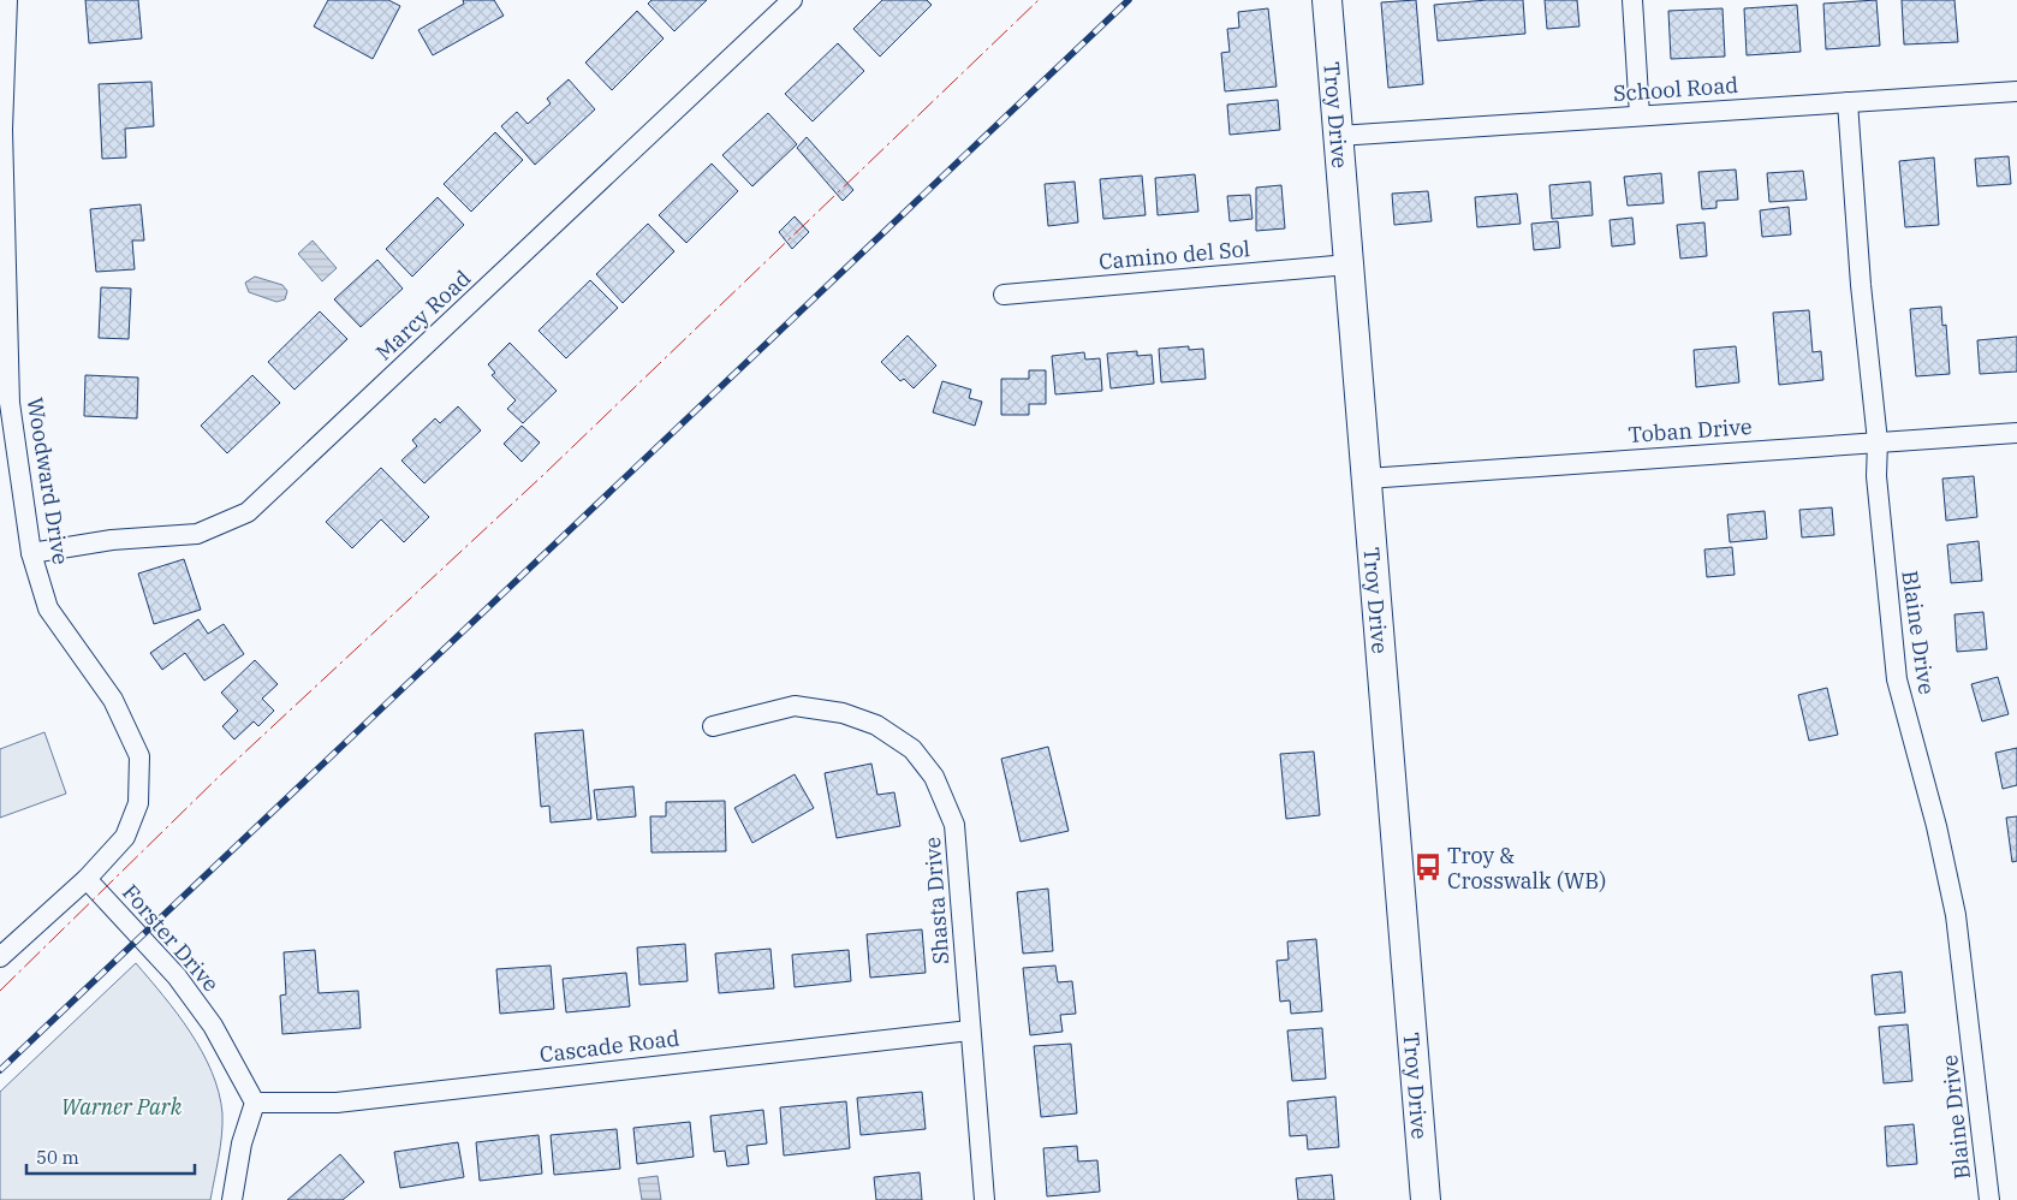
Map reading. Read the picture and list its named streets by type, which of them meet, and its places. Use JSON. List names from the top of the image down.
{
  "streets": {
    "street": [
      "School Road",
      "Troy Drive",
      "Camino del Sol",
      "Marcy Road",
      "Toban Drive",
      "Woodward Drive",
      "Blaine Drive",
      "Shasta Drive",
      "Forster Drive",
      "Cascade Road"
    ]
  },
  "crossings": [
    ["School Road", "Troy Drive"],
    ["School Road", "Blaine Drive"],
    ["Troy Drive", "Camino del Sol"],
    ["Troy Drive", "Toban Drive"],
    ["Marcy Road", "Woodward Drive"],
    ["Toban Drive", "Blaine Drive"],
    ["Woodward Drive", "Forster Drive"],
    ["Shasta Drive", "Cascade Road"],
    ["Forster Drive", "Cascade Road"]
  ],
  "parks": ["Warner Park"],
  "places": {
    "bus stop": ["Troy & Crosswalk (WB)"]
  },
  "scale_bar": "50 m"
}
